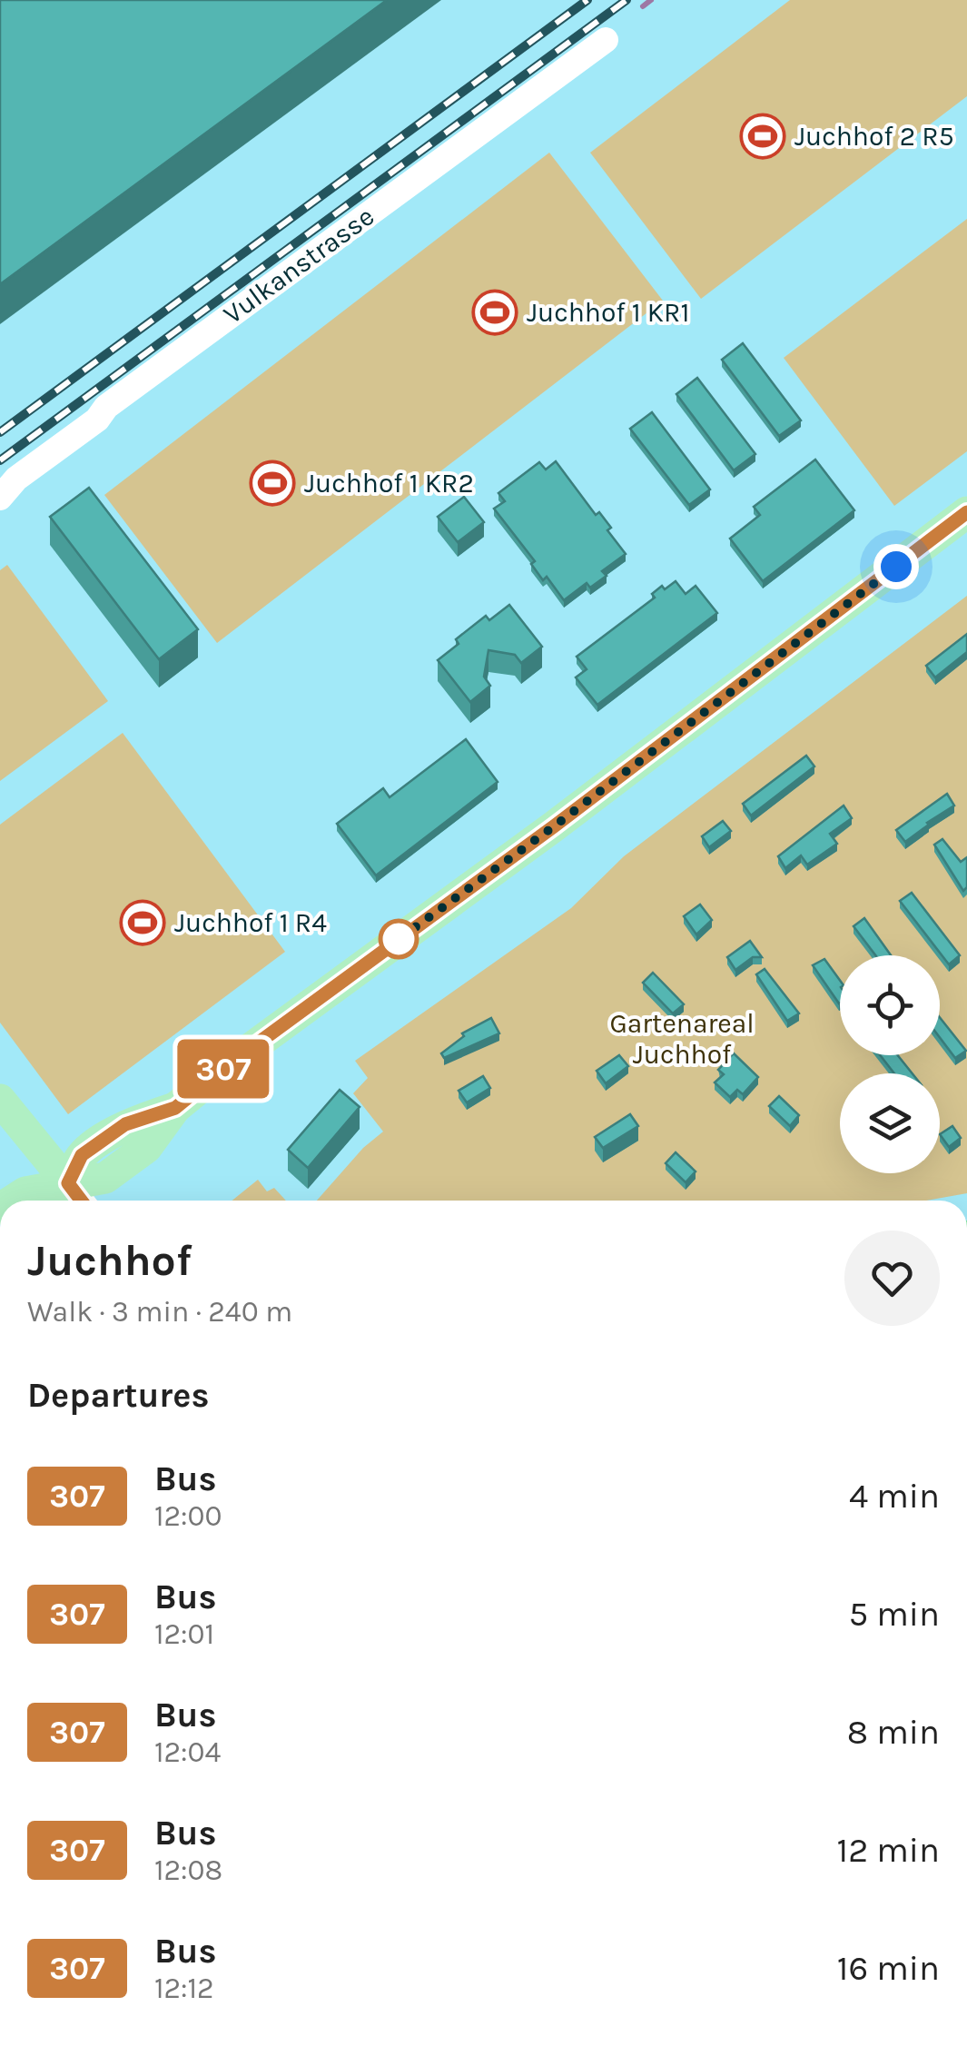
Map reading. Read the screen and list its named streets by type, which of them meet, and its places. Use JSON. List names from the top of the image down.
{
  "streets": {
    "street": ["Vulkanstrasse"]
  },
  "parks": ["Gartenareal Juchhof"],
  "places": {
    "sports": [
      "Juchhof 2 R5",
      "Juchhof 1 KR1",
      "Juchhof 1 KR2",
      "Juchhof 1 R4"
    ]
  },
  "lines": ["bus line 307"],
  "page": {
    "on_map": "307",
    "heading": [
      ["Juchhof", "Walk · 3 min · 240 m"],
      "Departures"
    ],
    "list": [
      {
        "mark": "307",
        "name": "Bus",
        "note": "12:00",
        "value": "4 min"
      },
      {
        "mark": "307",
        "name": "Bus",
        "note": "12:01",
        "value": "5 min"
      },
      {
        "mark": "307",
        "name": "Bus",
        "note": "12:04",
        "value": "8 min"
      },
      {
        "mark": "307",
        "name": "Bus",
        "note": "12:08",
        "value": "12 min"
      },
      {
        "mark": "307",
        "name": "Bus",
        "note": "12:12",
        "value": "16 min"
      }
    ]
  }
}
